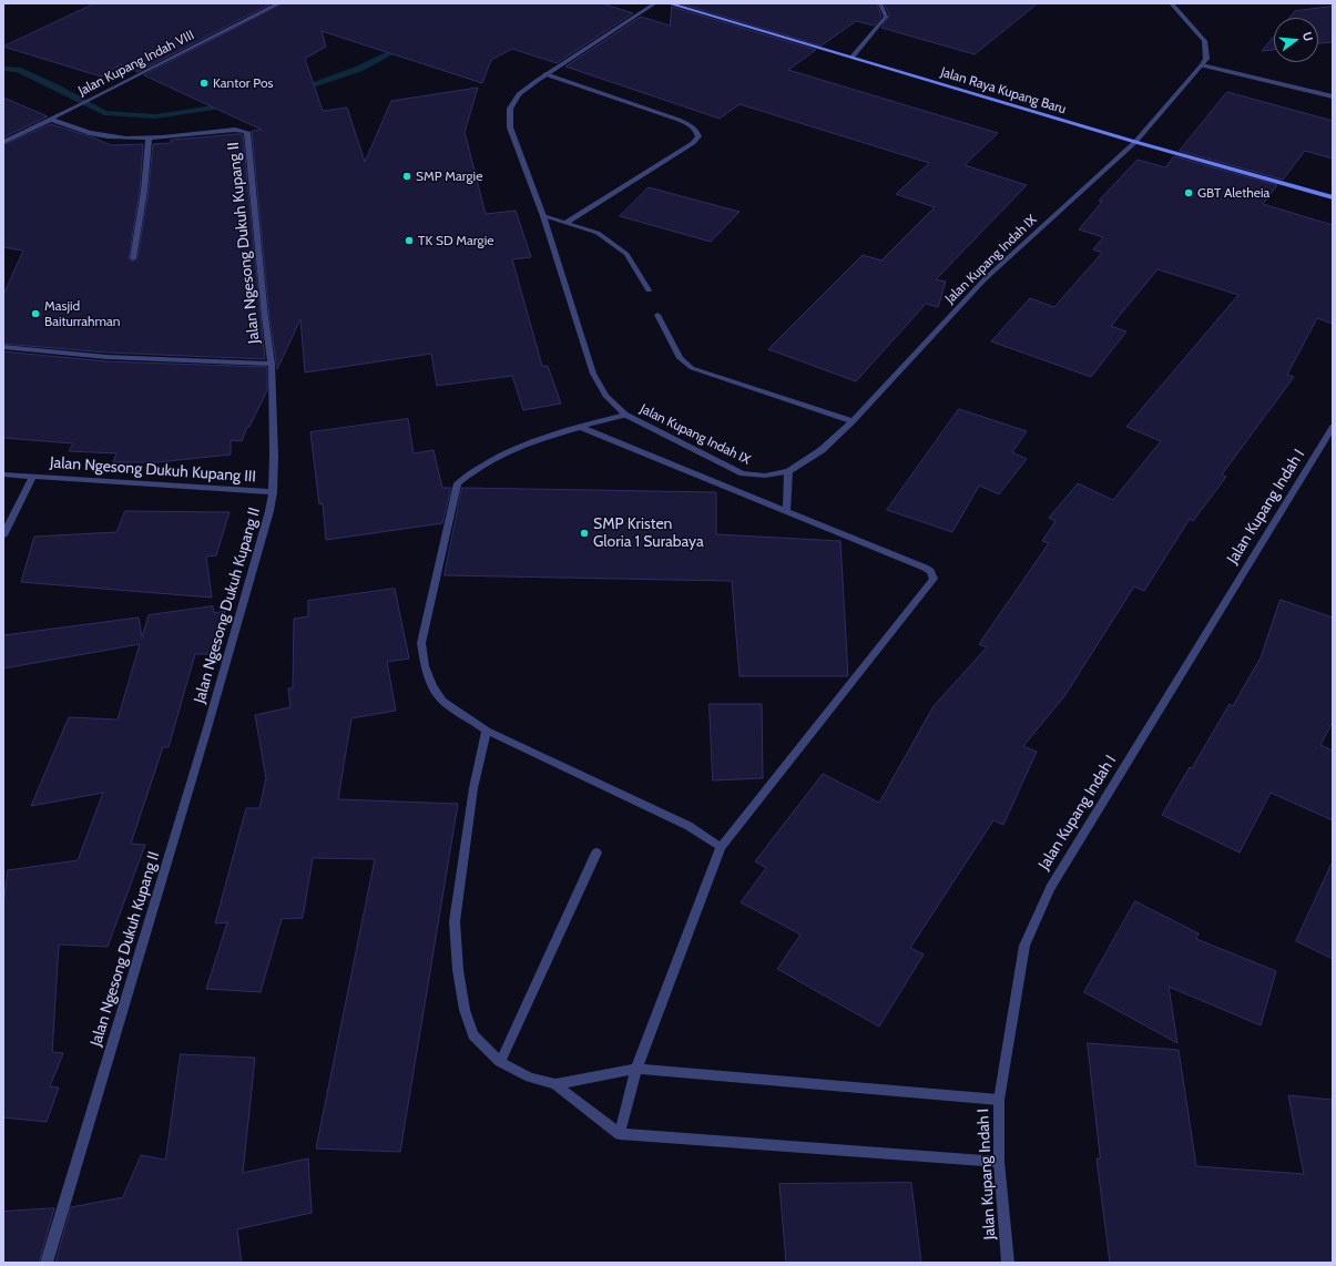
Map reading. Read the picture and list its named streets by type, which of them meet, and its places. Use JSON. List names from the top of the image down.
{
  "streets": {
    "street": [
      "Jalan Kupang Indah VIII",
      "Jalan Raya Kupang Baru",
      "Jalan Ngesong Dukuh Kupang II",
      "Jalan Kupang Indah IX",
      "Jalan Ngesong Dukuh Kupang III",
      "Jalan Kupang Indah I"
    ]
  },
  "crossings": [
    ["Jalan Kupang Indah VIII", "Jalan Ngesong Dukuh Kupang II"],
    ["Jalan Raya Kupang Baru", "Jalan Kupang Indah IX"],
    ["Jalan Ngesong Dukuh Kupang II", "Jalan Ngesong Dukuh Kupang III"]
  ],
  "places": [
    "Kantor Pos",
    "SMP Margie",
    "GBT Aletheia",
    "TK SD Margie",
    "Masjid Baiturrahman",
    "SMP Kristen Gloria 1 Surabaya"
  ],
  "north": "right"
}
